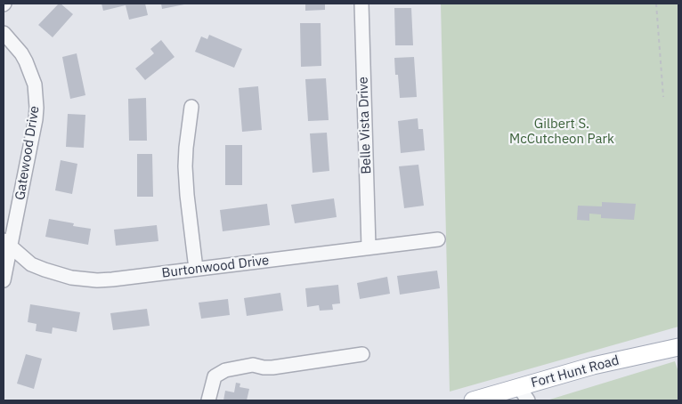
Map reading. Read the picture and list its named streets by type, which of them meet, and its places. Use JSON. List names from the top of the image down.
{
  "streets": {
    "main road": ["Fort Hunt Road"],
    "street": ["Belle Vista Drive", "Gatewood Drive", "Burtonwood Drive"]
  },
  "crossings": [
    ["Belle Vista Drive", "Burtonwood Drive"],
    ["Gatewood Drive", "Burtonwood Drive"]
  ],
  "parks": ["Gilbert S. McCutcheon Park"]
}
